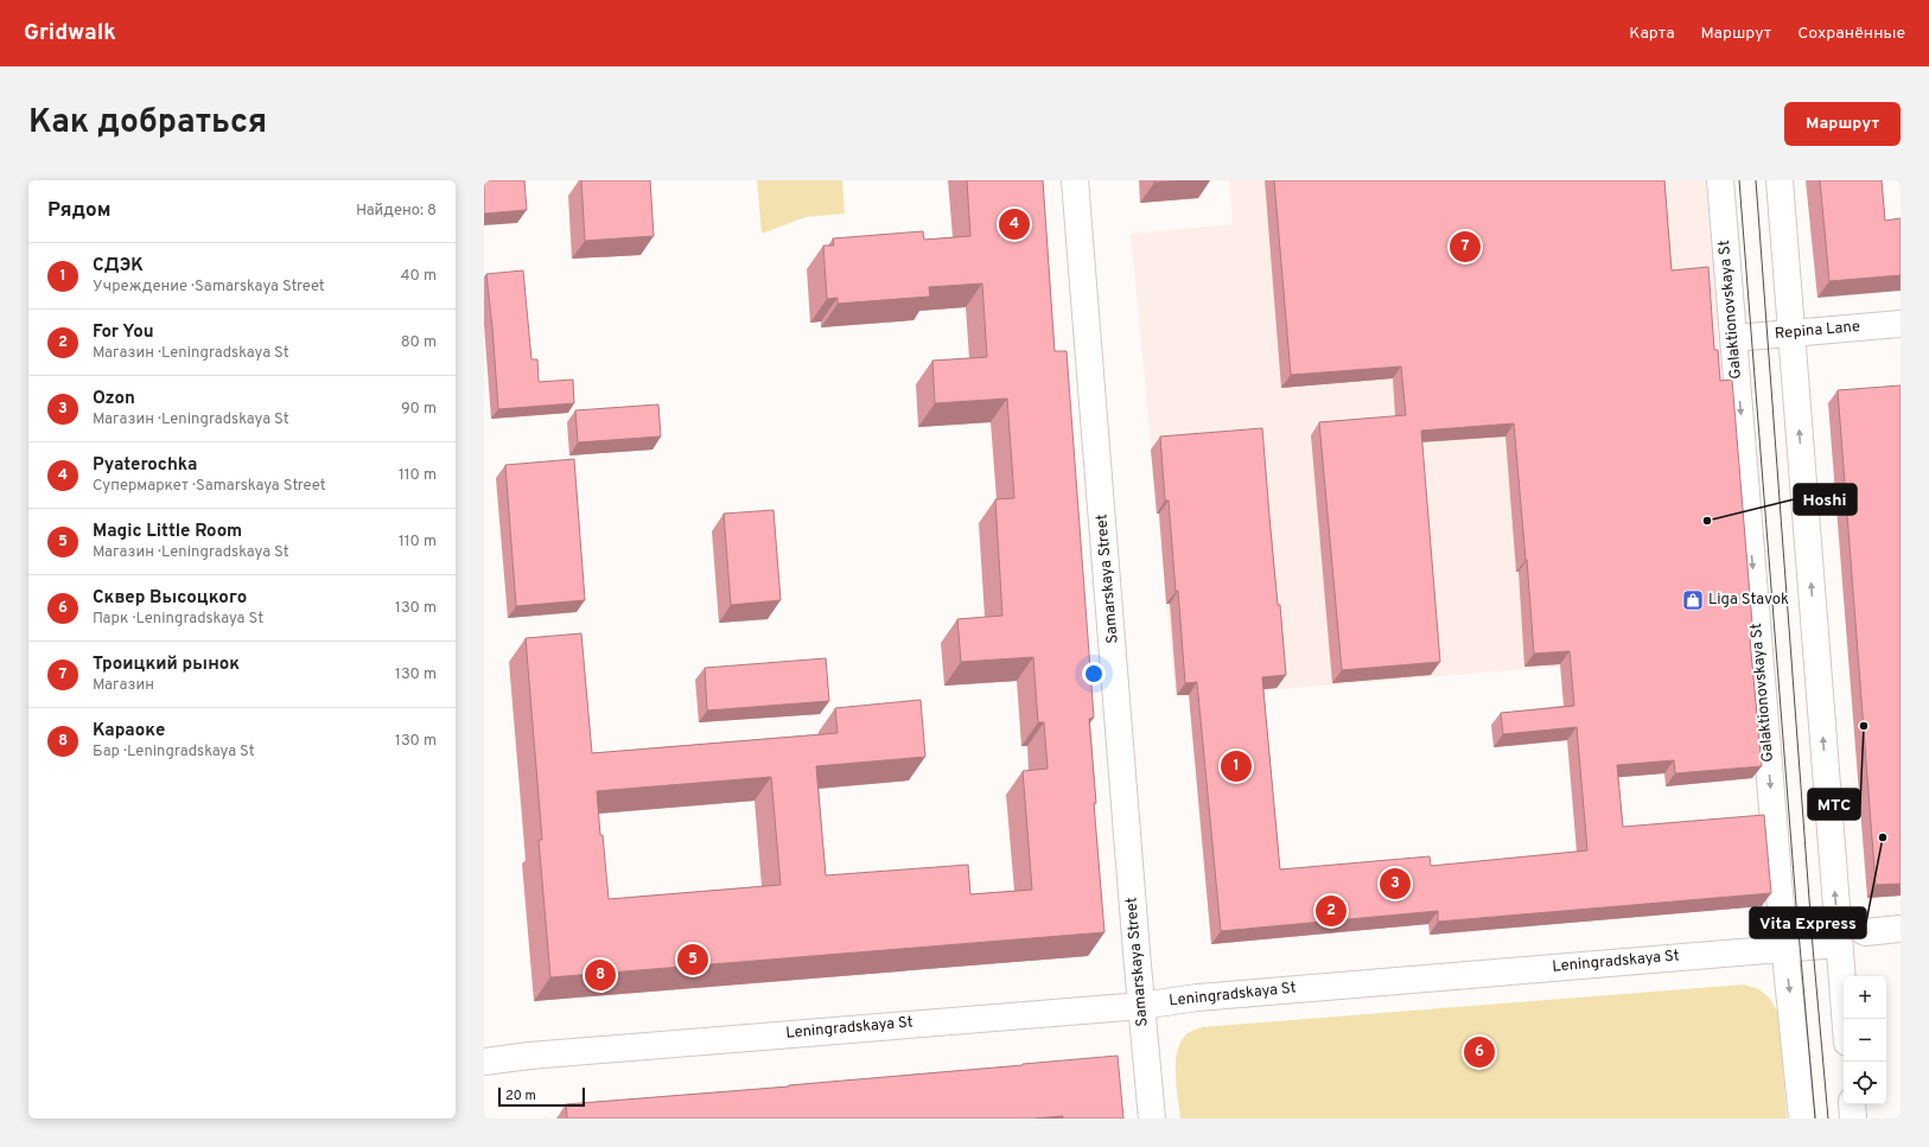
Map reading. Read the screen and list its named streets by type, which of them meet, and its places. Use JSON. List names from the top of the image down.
{
  "streets": {
    "main road": [
      "Galaktionovskaya St",
      "Repina Lane",
      "Samarskaya Street",
      "Leningradskaya St"
    ]
  },
  "crossings": [
    ["Galaktionovskaya St", "Repina Lane"],
    ["Galaktionovskaya St", "Leningradskaya St"],
    ["Samarskaya Street", "Leningradskaya St"]
  ],
  "places": {
    "other": ["Hoshi", "МТС", "Vita Express"],
    "shop": ["Liga Stavok"]
  },
  "scale_bar": "20 m",
  "page": {
    "header": "Gridwalk",
    "nav": ["Карта", "Маршрут", "Сохранённые"],
    "title": "Как добраться",
    "buttons": "Маршрут",
    "heading": ["Рядом", "Найдено: 8"],
    "pins": [
      "4",
      "7",
      "1",
      "3",
      "2",
      "5",
      "8",
      "6"
    ],
    "list": [
      {
        "mark": "1",
        "name": "СДЭК",
        "note": "Учреждение · Samarskaya Street",
        "value": "40 m"
      },
      {
        "mark": "2",
        "name": "For You",
        "note": "Магазин · Leningradskaya St",
        "value": "80 m"
      },
      {
        "mark": "3",
        "name": "Ozon",
        "note": "Магазин · Leningradskaya St",
        "value": "90 m"
      },
      {
        "mark": "4",
        "name": "Pyaterochka",
        "note": "Супермаркет · Samarskaya Street",
        "value": "110 m"
      },
      {
        "mark": "5",
        "name": "Magic Little Room",
        "note": "Магазин · Leningradskaya St",
        "value": "110 m"
      },
      {
        "mark": "6",
        "name": "Сквер Высоцкого",
        "note": "Парк · Leningradskaya St",
        "value": "130 m"
      },
      {
        "mark": "7",
        "name": "Троицкий рынок",
        "note": "Магазин",
        "value": "130 m"
      },
      {
        "mark": "8",
        "name": "Караоке",
        "note": "Бар · Leningradskaya St",
        "value": "130 m"
      }
    ],
    "map_buttons": ["+", "−"],
    "scale": "20 m"
  }
}
